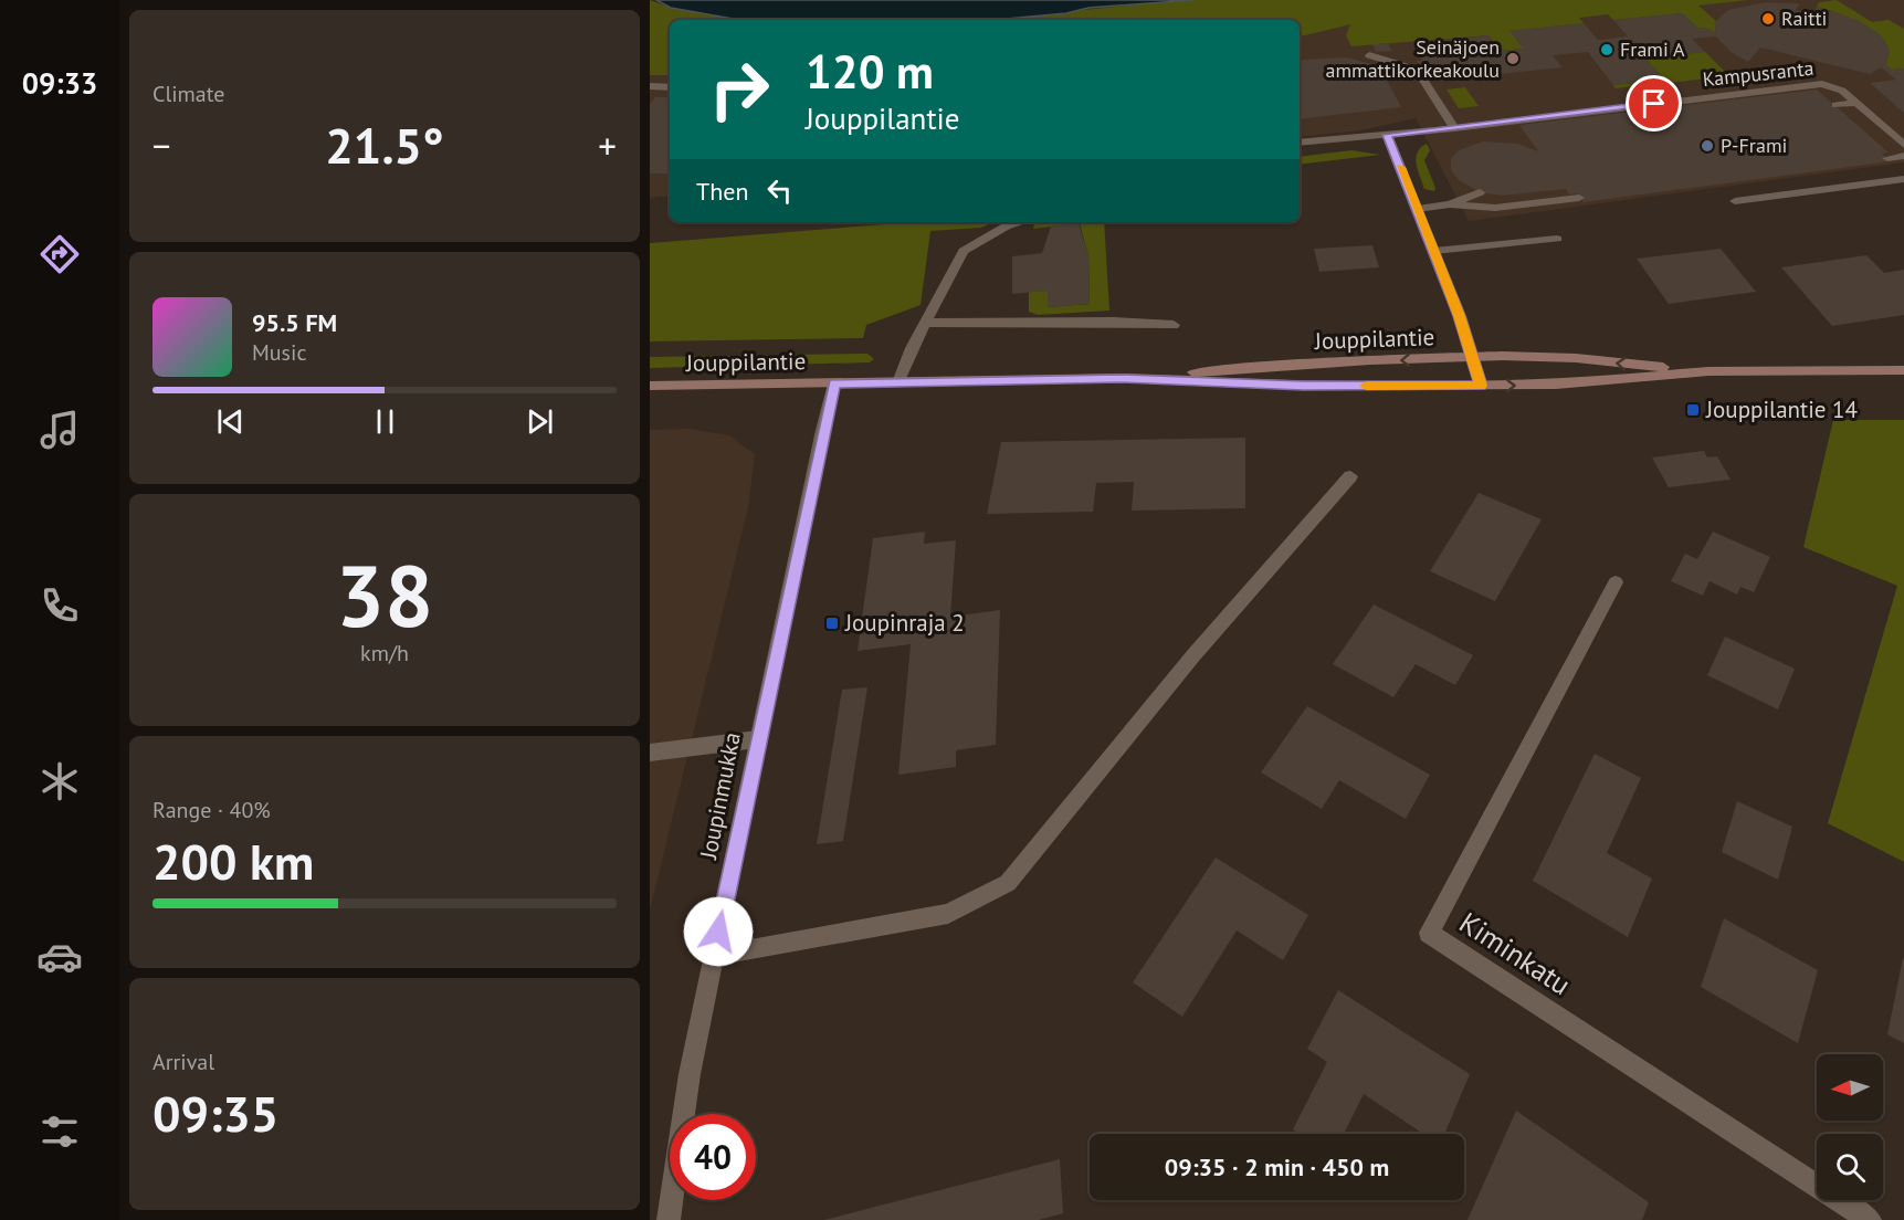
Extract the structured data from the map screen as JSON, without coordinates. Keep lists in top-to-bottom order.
{
  "streets": {
    "main road": ["Jouppilantie"],
    "street": ["Kampusranta", "Joupinmukka", "Kiminkatu"]
  },
  "crossings": [
    ["Jouppilantie", "Joupinmukka"]
  ],
  "places": {
    "other": [
      "Raitti",
      "Frami A",
      "Seinäjoen ammattikorkeakoulu",
      "P-Frami"
    ],
    "transit": ["Jouppilantie 14", "Joupinraja 2"]
  },
  "north": "left",
  "page": {
    "tabs": "09:33",
    "tile": [
      "Climate",
      ["38", "km/h"],
      ["Range · 40%", "200 km"],
      ["Arrival", "09:35"]
    ],
    "turn": ["120 m", "Jouppilantie"],
    "heat": ["−", "21.5°", "+"],
    "then": "Then",
    "song": ["95.5 FM", "Music"],
    "limit": "40",
    "trip": "09:35 · 2 min · 450 m"
  }
}
